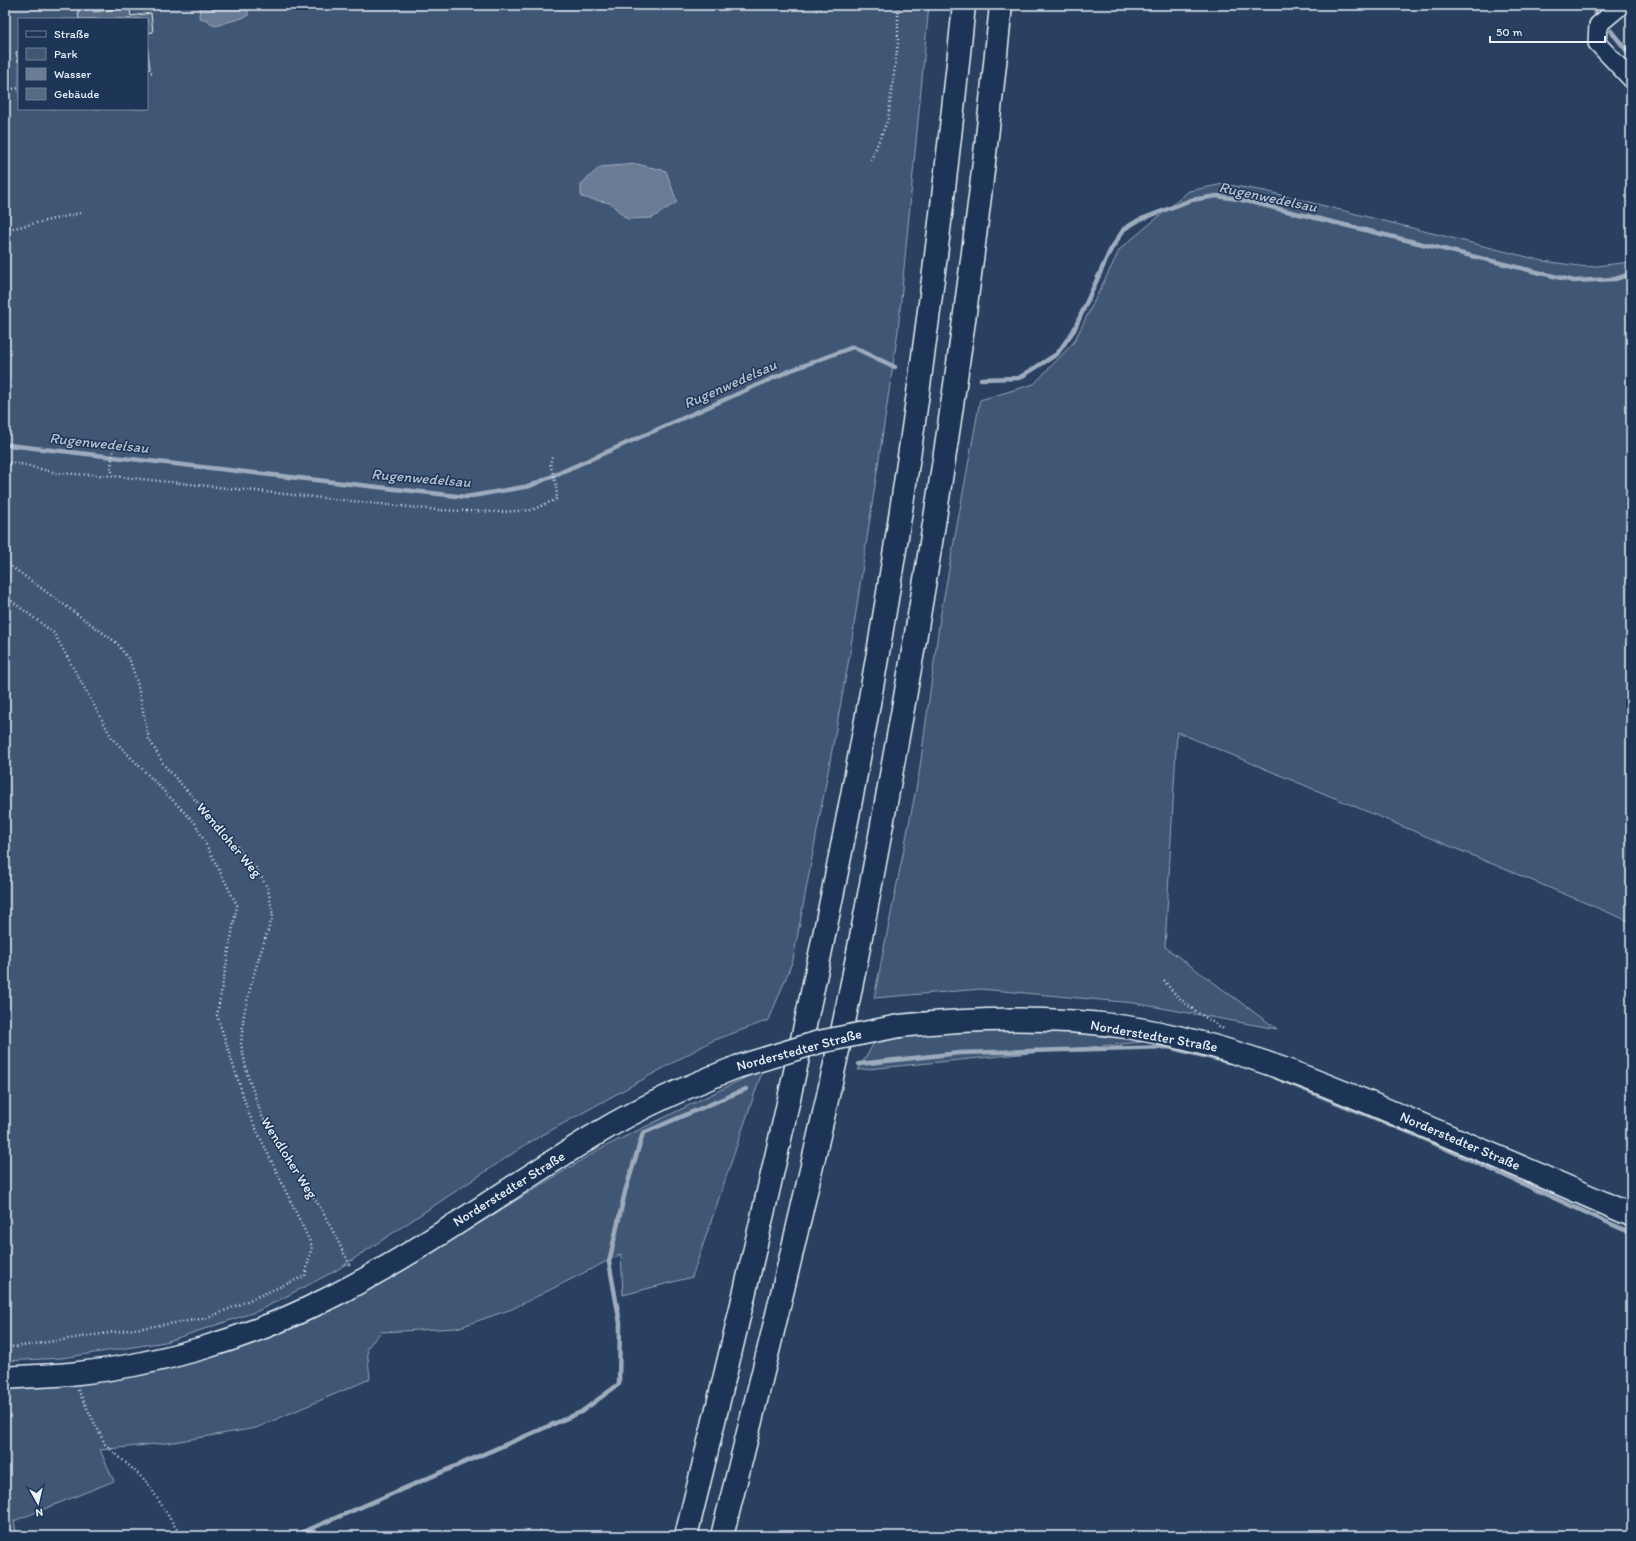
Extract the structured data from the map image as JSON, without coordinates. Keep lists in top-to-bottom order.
{
  "streets": {
    "main road": ["Norderstedter Straße"],
    "path": ["Wendloher Weg"]
  },
  "crossings": [
    ["Wendloher Weg", "Norderstedter Straße"]
  ],
  "water": ["Rugenwedelsau"],
  "legend": [
    "Straße",
    "Park",
    "Wasser",
    "Gebäude"
  ],
  "scale_bar": "50 m",
  "north": "bottom"
}
